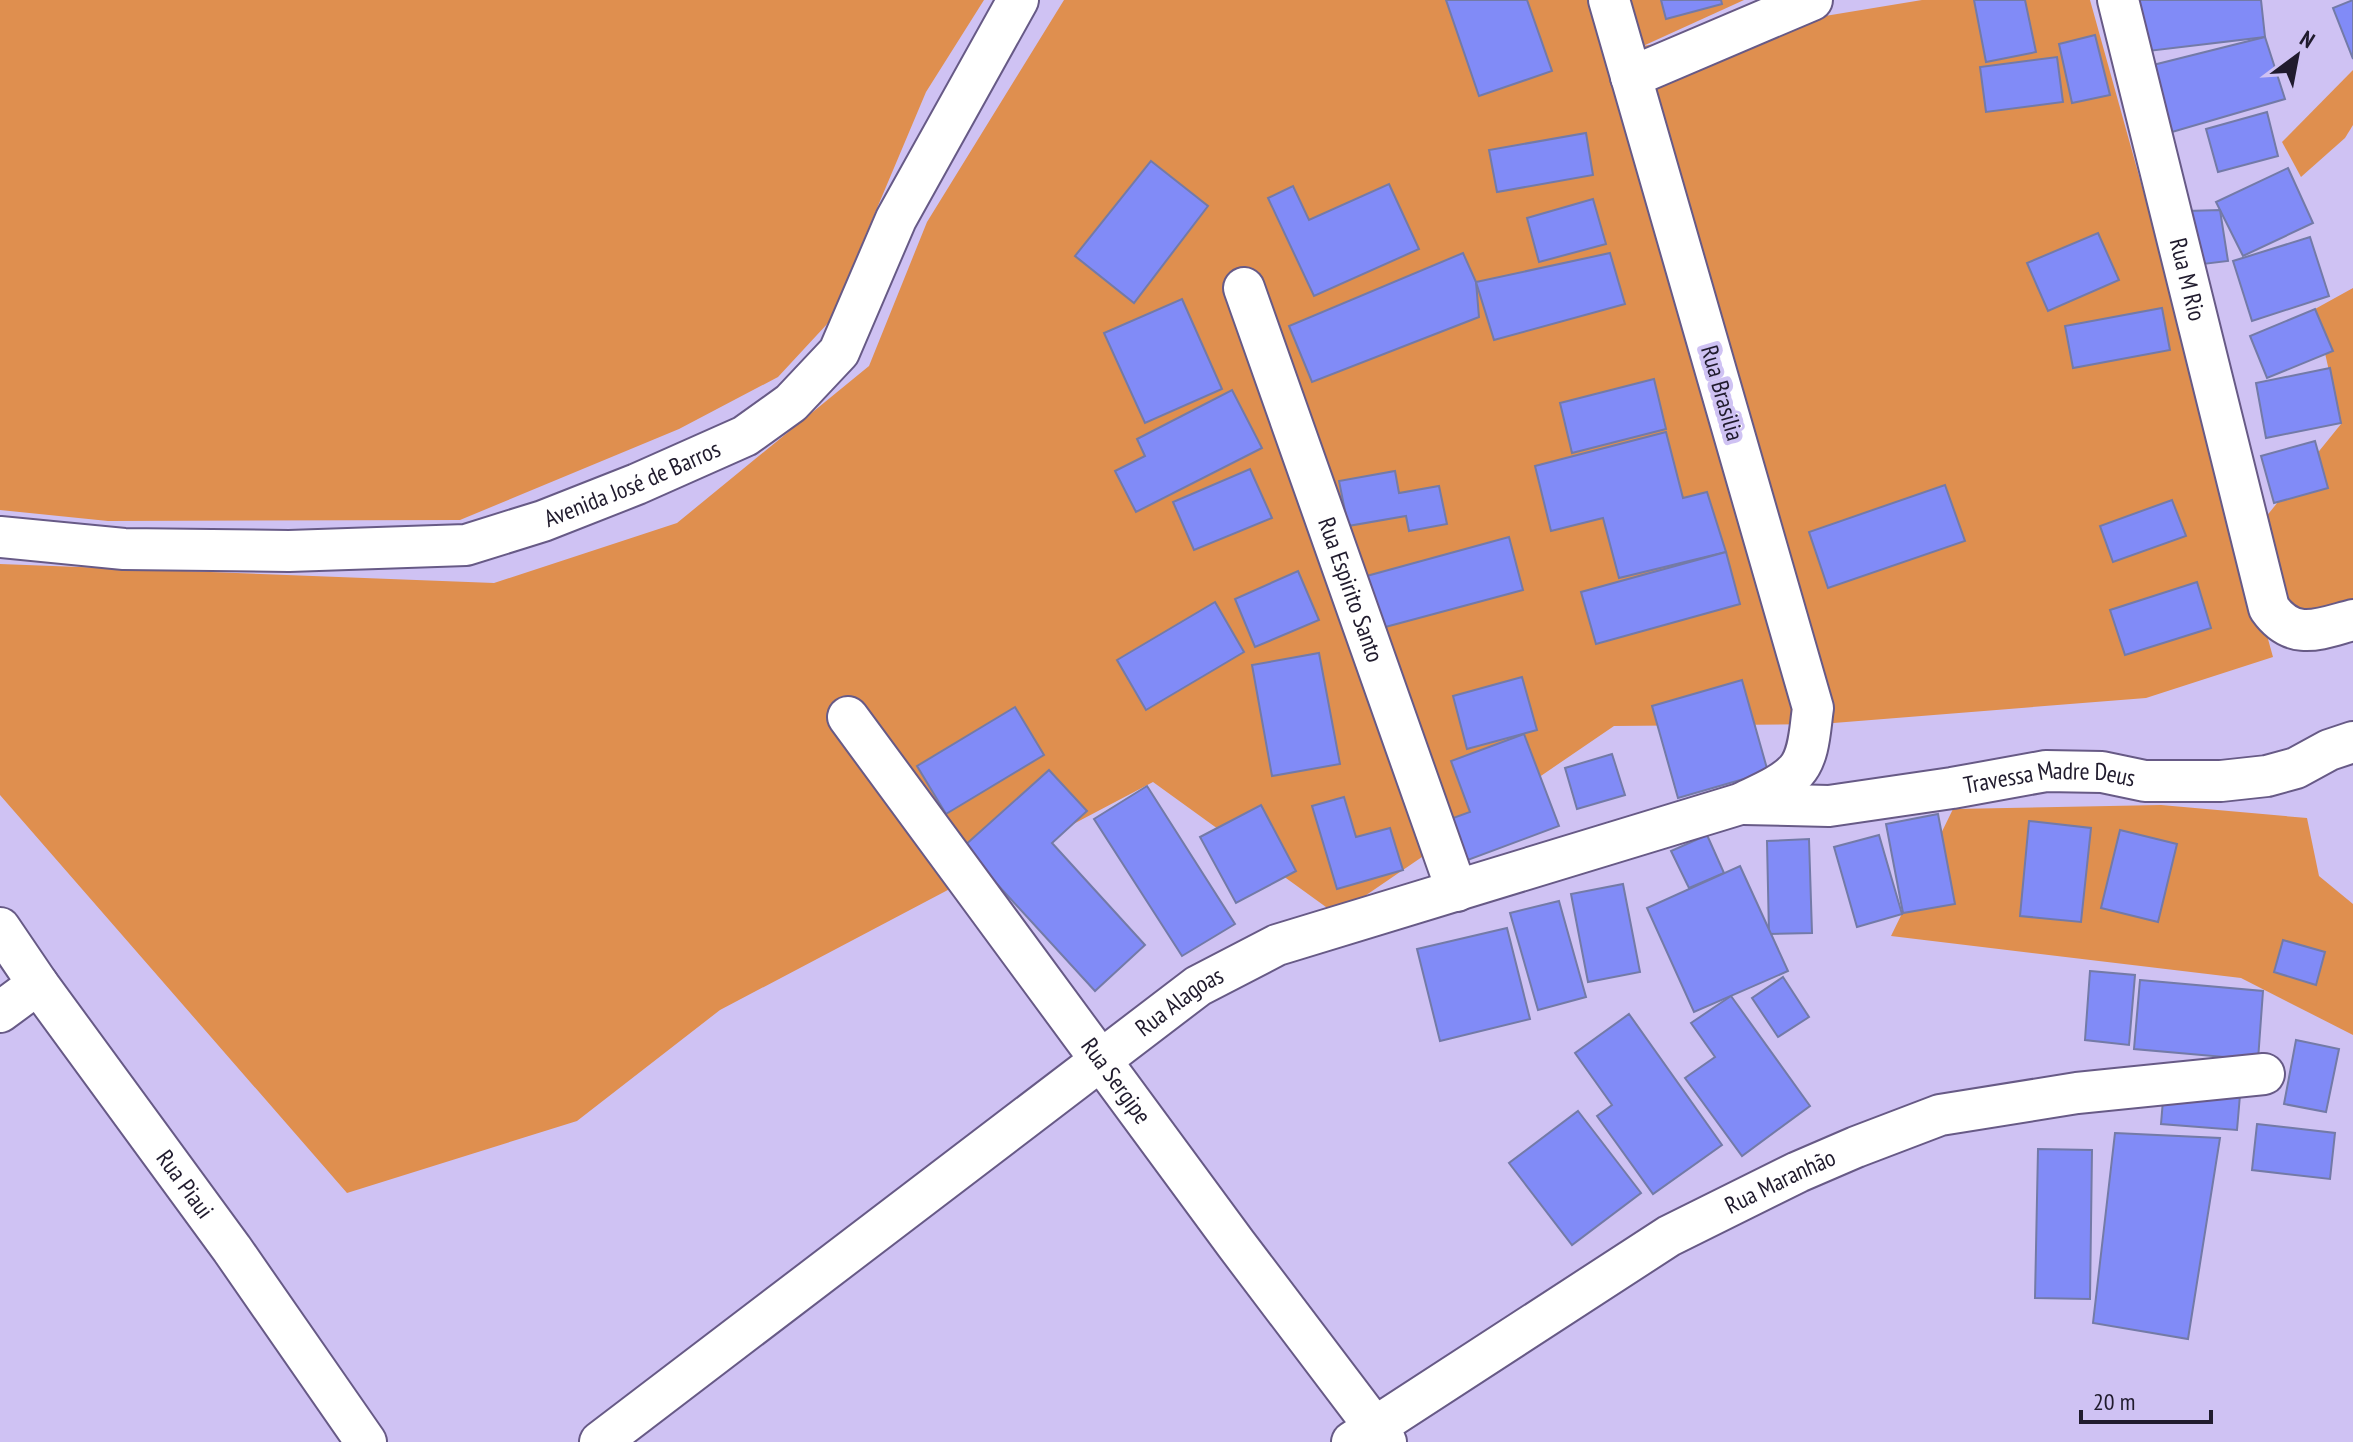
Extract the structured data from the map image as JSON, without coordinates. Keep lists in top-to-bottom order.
{
  "streets": {
    "street": [
      "Rua M Rio",
      "Rua Brasilia",
      "Avenida José de Barros",
      "Rua Espirito Santo",
      "Travessa Madre Deus",
      "Rua Alagoas",
      "Rua Sergipe",
      "Rua Maranhão",
      "Rua Piaui"
    ]
  },
  "crossings": [
    ["Rua Brasilia", "Rua Alagoas"],
    ["Rua Espirito Santo", "Rua Alagoas"],
    ["Travessa Madre Deus", "Rua Alagoas"],
    ["Rua Alagoas", "Rua Sergipe"],
    ["Rua Sergipe", "Rua Maranhão"]
  ],
  "scale_bar": "20 m",
  "north": "top right"
}
